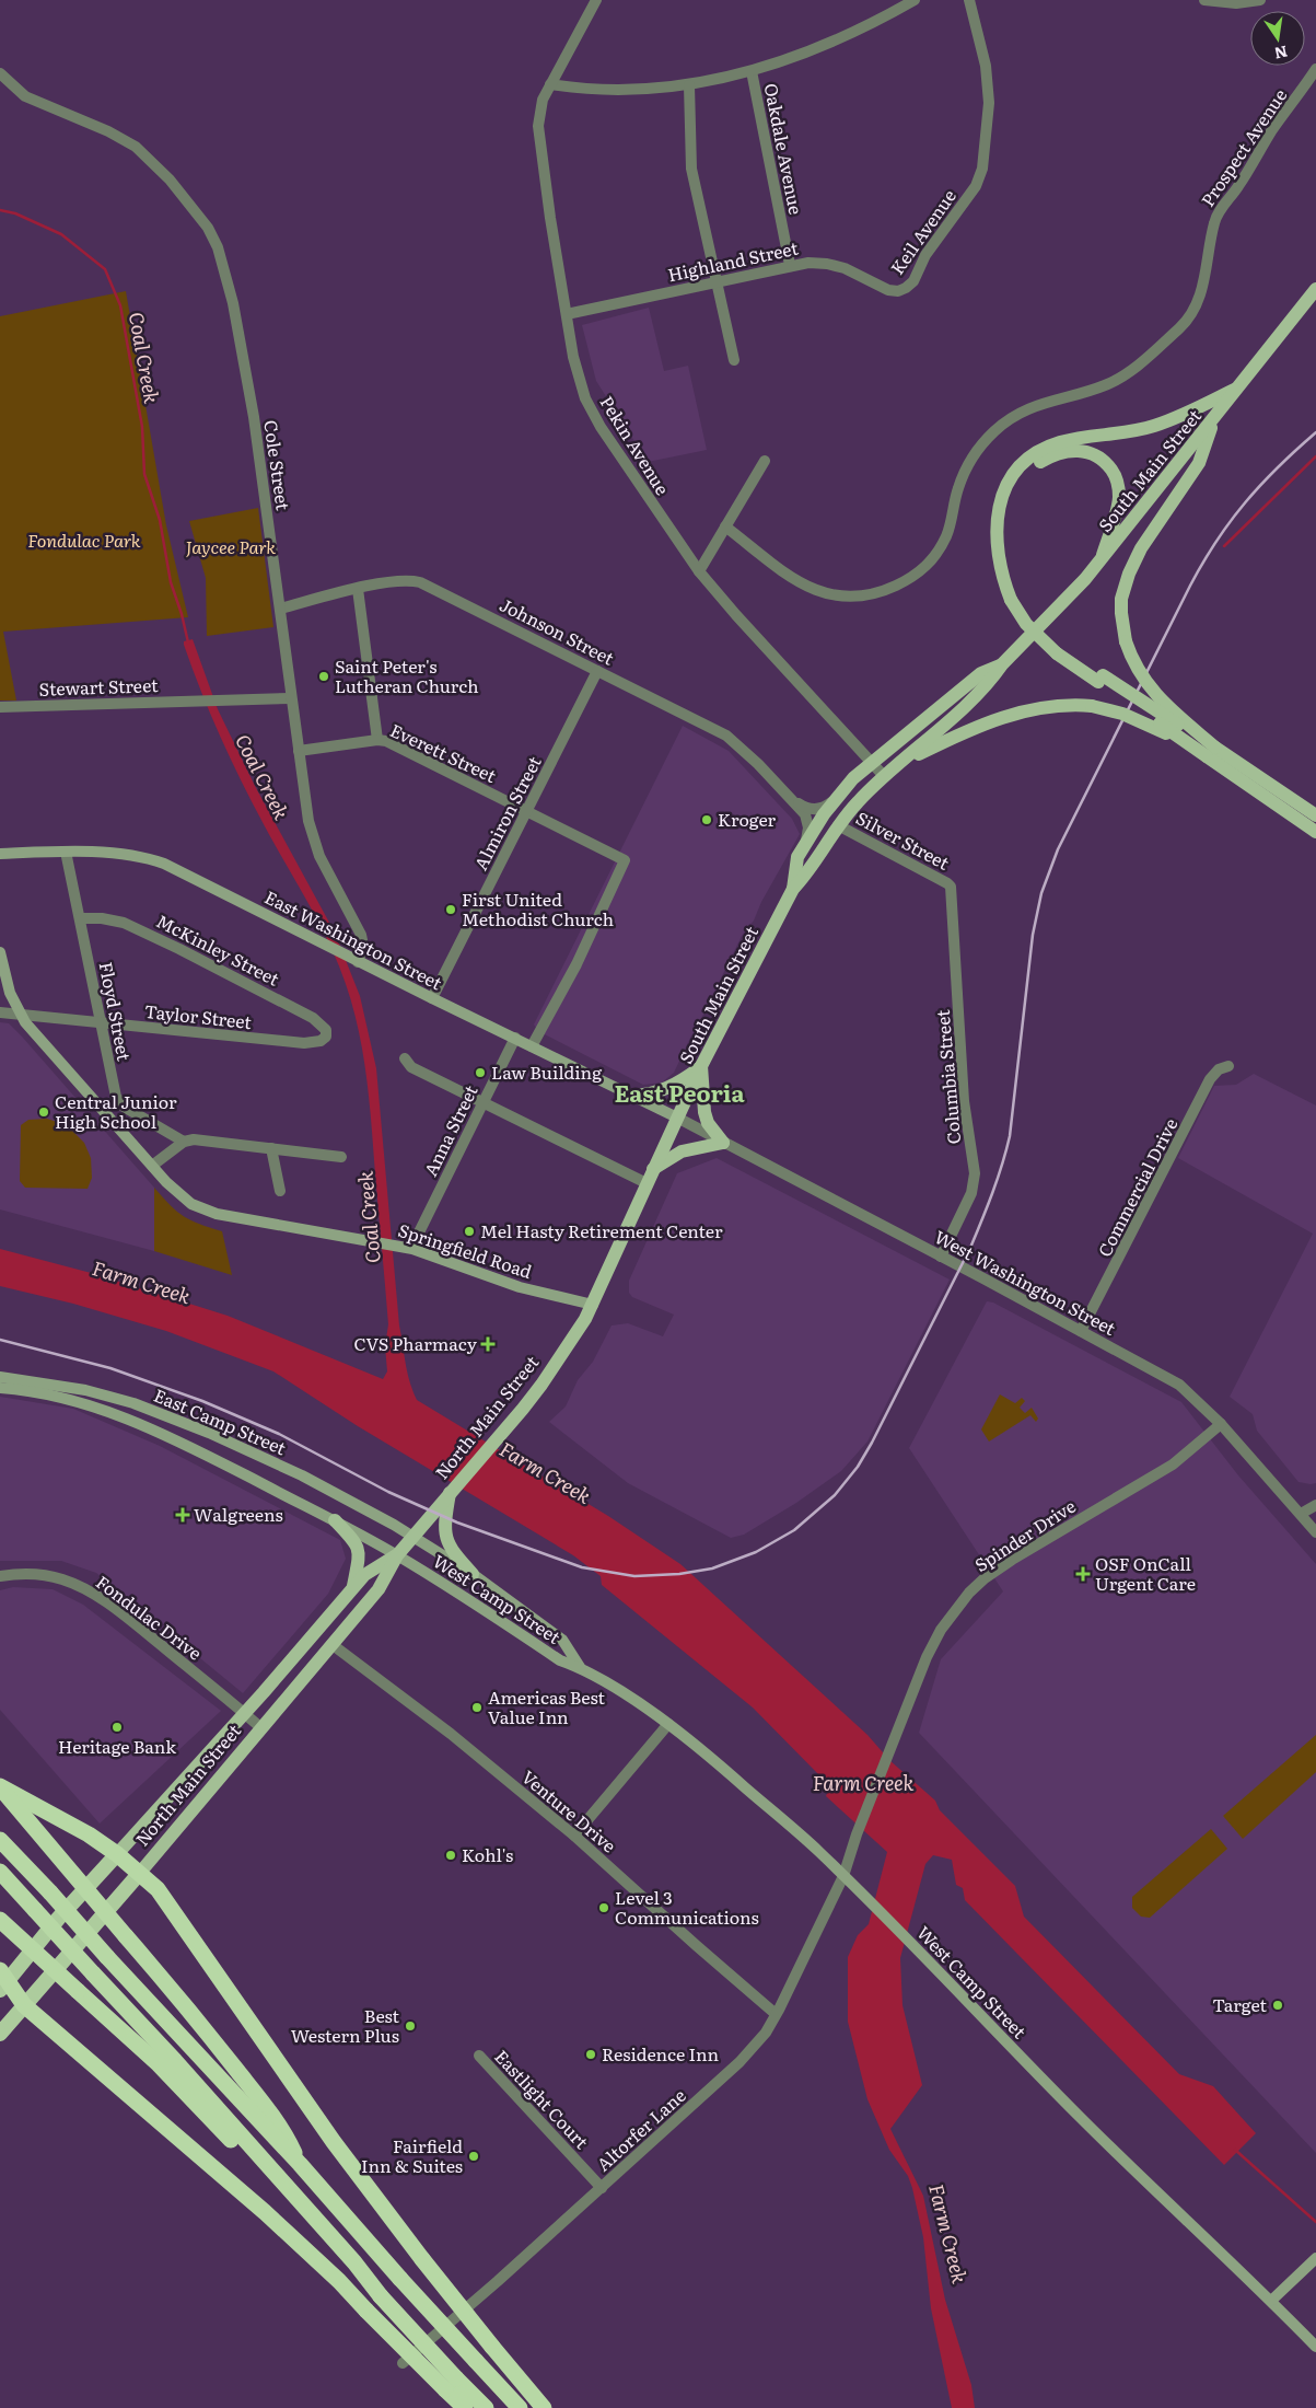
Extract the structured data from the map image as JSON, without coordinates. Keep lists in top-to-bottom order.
{
  "streets": {
    "highway": ["North Main Street"],
    "main road": [
      "South Main Street",
      "East Washington Street",
      "Springfield Road",
      "East Camp Street",
      "West Camp Street"
    ],
    "street": [
      "Prospect Avenue",
      "Oakdale Avenue",
      "Keil Avenue",
      "Highland Street",
      "Pekin Avenue",
      "Cole Street",
      "Johnson Street",
      "Stewart Street",
      "Everett Street",
      "Almiron Street",
      "Silver Street",
      "McKinley Street",
      "Floyd Street",
      "Taylor Street",
      "Columbia Street",
      "Anna Street",
      "Commercial Drive",
      "West Washington Street",
      "Spinder Drive",
      "Fondulac Drive",
      "Venture Drive",
      "Eastlight Court",
      "Altorfer Lane"
    ]
  },
  "crossings": [
    ["Oakdale Avenue", "Highland Street"],
    ["Keil Avenue", "Highland Street"],
    ["Highland Street", "Pekin Avenue"],
    ["Pekin Avenue", "South Main Street"],
    ["Cole Street", "Johnson Street"],
    ["Cole Street", "Stewart Street"],
    ["Cole Street", "Everett Street"],
    ["Cole Street", "East Washington Street"],
    ["South Main Street", "Johnson Street"],
    ["South Main Street", "Silver Street"],
    ["South Main Street", "East Washington Street"],
    ["South Main Street", "West Washington Street"],
    ["South Main Street", "North Main Street"],
    ["Johnson Street", "Almiron Street"],
    ["Everett Street", "Almiron Street"],
    ["Everett Street", "East Washington Street"],
    ["Almiron Street", "East Washington Street"],
    ["Silver Street", "Columbia Street"],
    ["East Washington Street", "Floyd Street"],
    ["East Washington Street", "Anna Street"],
    ["East Washington Street", "West Washington Street"],
    ["East Washington Street", "North Main Street"],
    ["McKinley Street", "Floyd Street"],
    ["McKinley Street", "Taylor Street"],
    ["Floyd Street", "Taylor Street"],
    ["Taylor Street", "Springfield Road"],
    ["Columbia Street", "West Washington Street"],
    ["Commercial Drive", "West Washington Street"],
    ["Springfield Road", "North Main Street"],
    ["West Washington Street", "North Main Street"],
    ["West Washington Street", "Spinder Drive"],
    ["North Main Street", "East Camp Street"],
    ["North Main Street", "West Camp Street"],
    ["North Main Street", "Fondulac Drive"],
    ["North Main Street", "Venture Drive"],
    ["East Camp Street", "West Camp Street"],
    ["Spinder Drive", "West Camp Street"],
    ["Spinder Drive", "Altorfer Lane"],
    ["West Camp Street", "Altorfer Lane"],
    ["Venture Drive", "Altorfer Lane"],
    ["Eastlight Court", "Altorfer Lane"]
  ],
  "districts": ["East Peoria"],
  "water": ["Coal Creek", "Farm Creek"],
  "parks": ["Fondulac Park", "Jaycee Park"],
  "places": {
    "other": [
      "Saint Peter's Lutheran Church",
      "Kroger",
      "First United Methodist Church",
      "Law Building",
      "Central Junior High School",
      "Mel Hasty Retirement Center",
      "Americas Best Value Inn",
      "Heritage Bank",
      "Kohl's",
      "Level 3 Communications",
      "Target",
      "Best Western Plus",
      "Residence Inn",
      "Fairfield Inn & Suites"
    ],
    "health": ["CVS Pharmacy", "Walgreens", "OSF OnCall Urgent Care"]
  },
  "north": "bottom"
}
